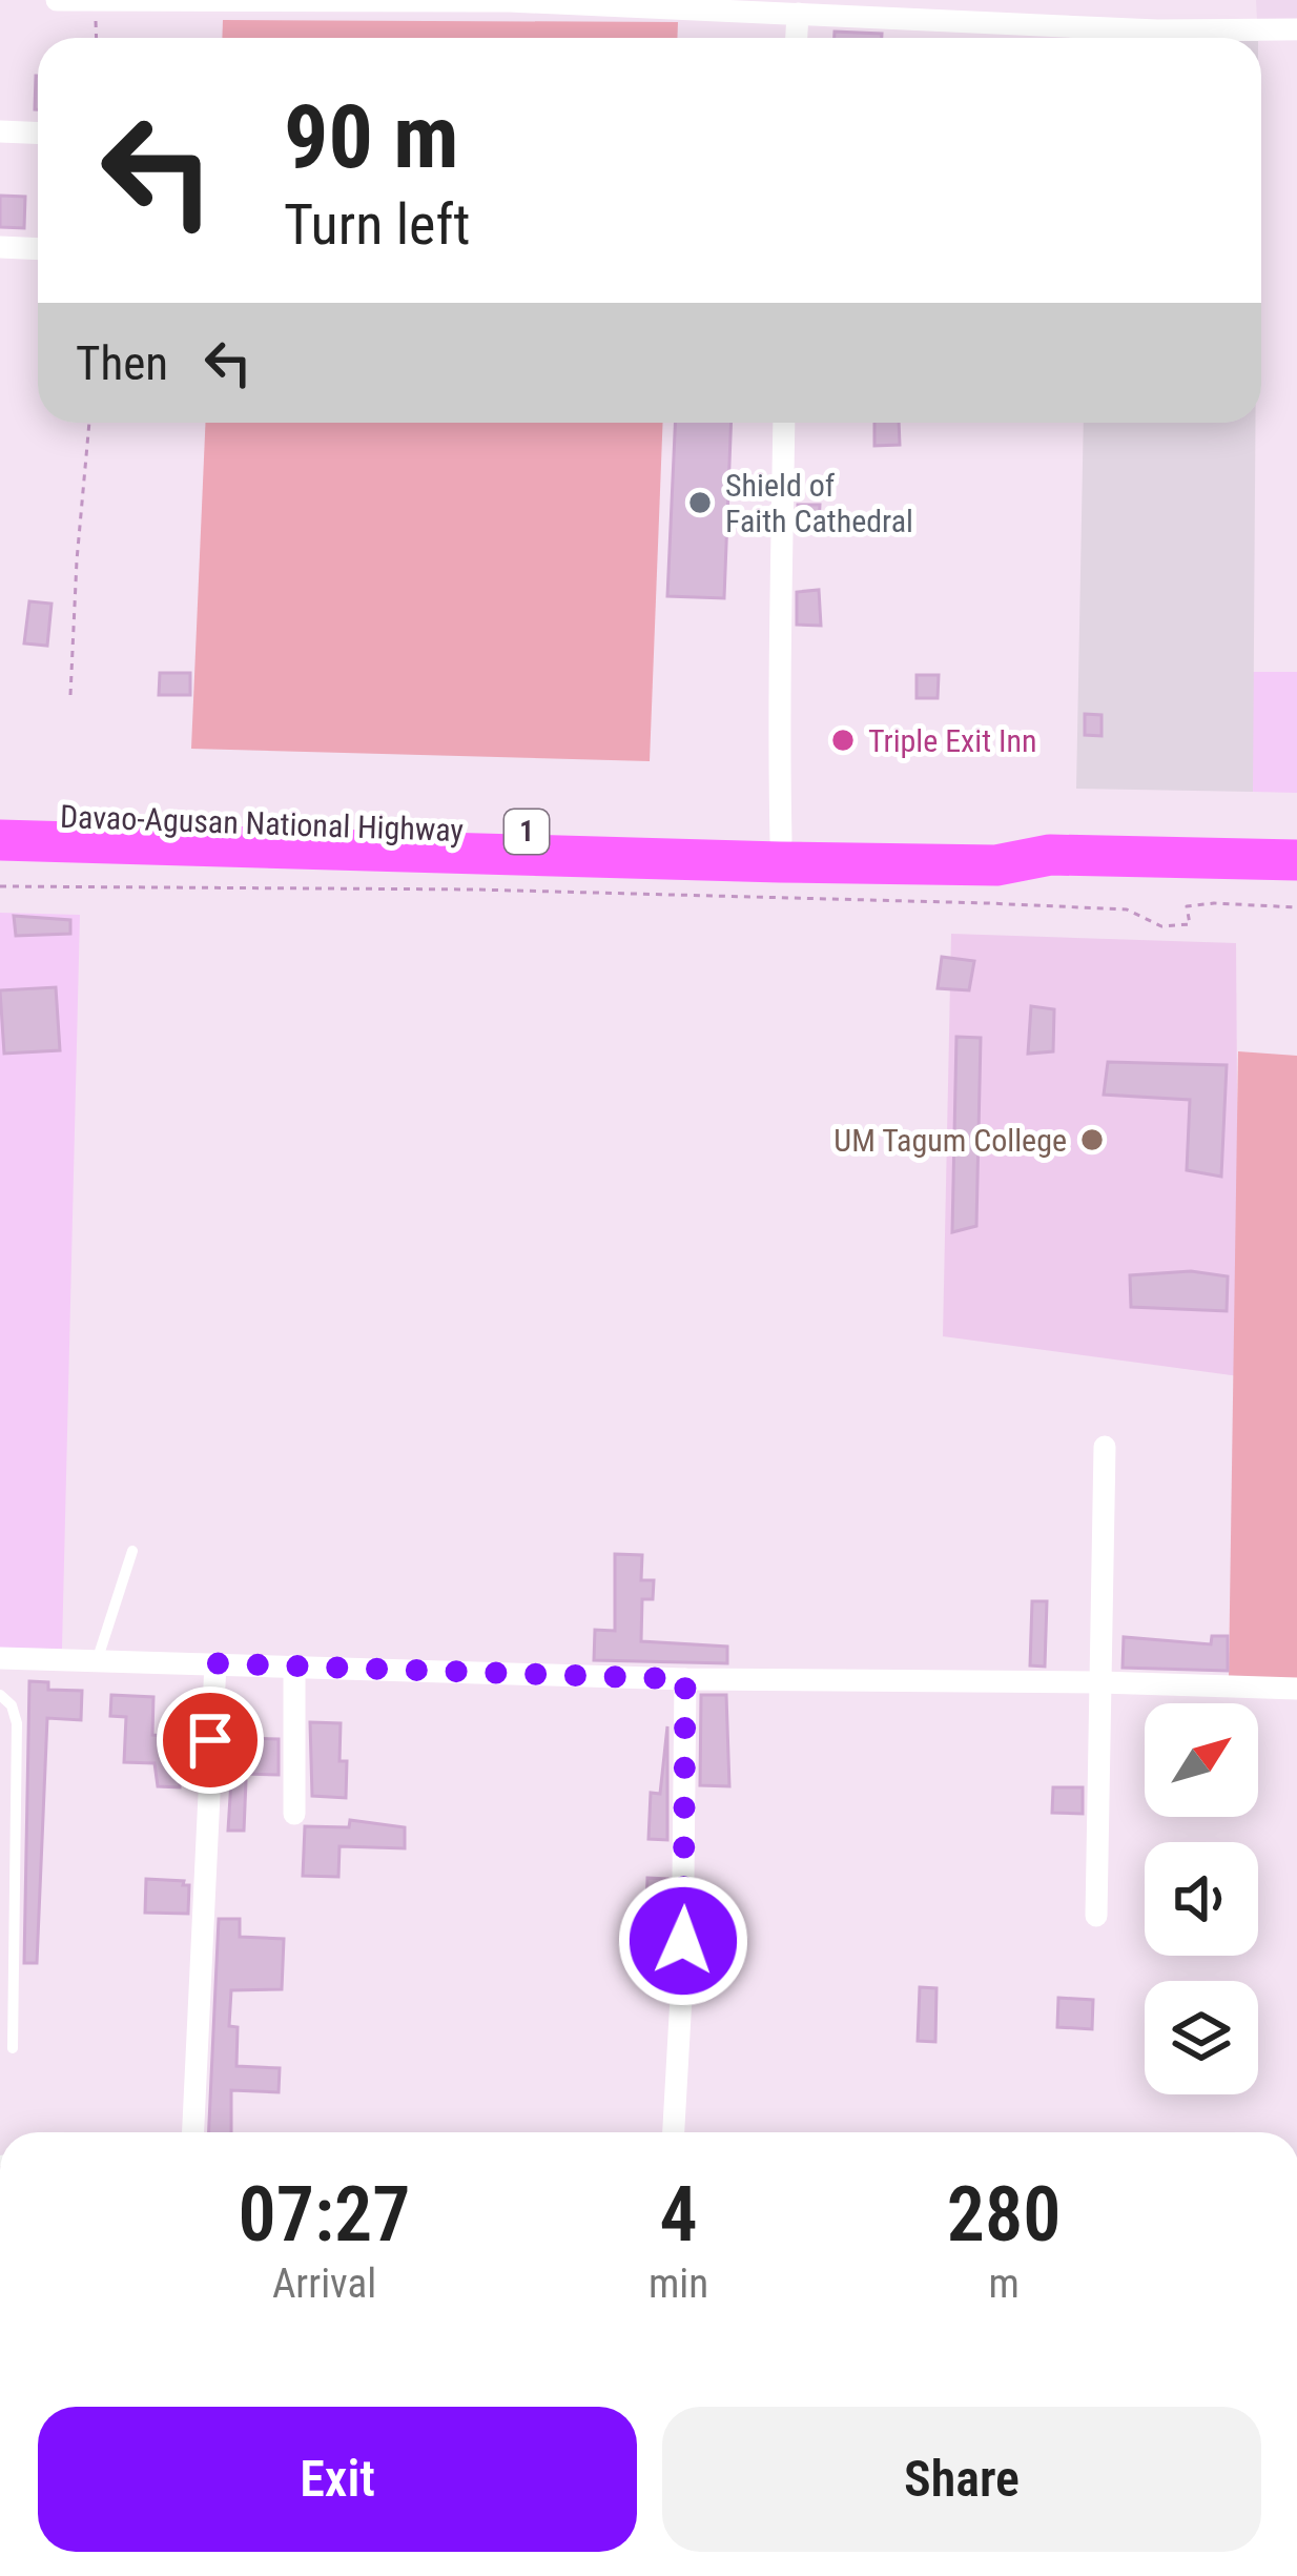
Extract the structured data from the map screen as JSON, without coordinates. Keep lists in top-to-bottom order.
{
  "streets": {
    "highway": ["Davao-Agusan National Highway", "1"]
  },
  "places": ["Shield of Faith Cathedral", "Triple Exit Inn", "UM Tagum College"],
  "north": "top right",
  "page": {
    "turn": ["90 m", "Turn left"],
    "then": "Then",
    "eta": [
      "07:27",
      "Arrival",
      "4",
      "min",
      "280",
      "m"
    ],
    "buttons": ["Exit", "Share"]
  }
}
